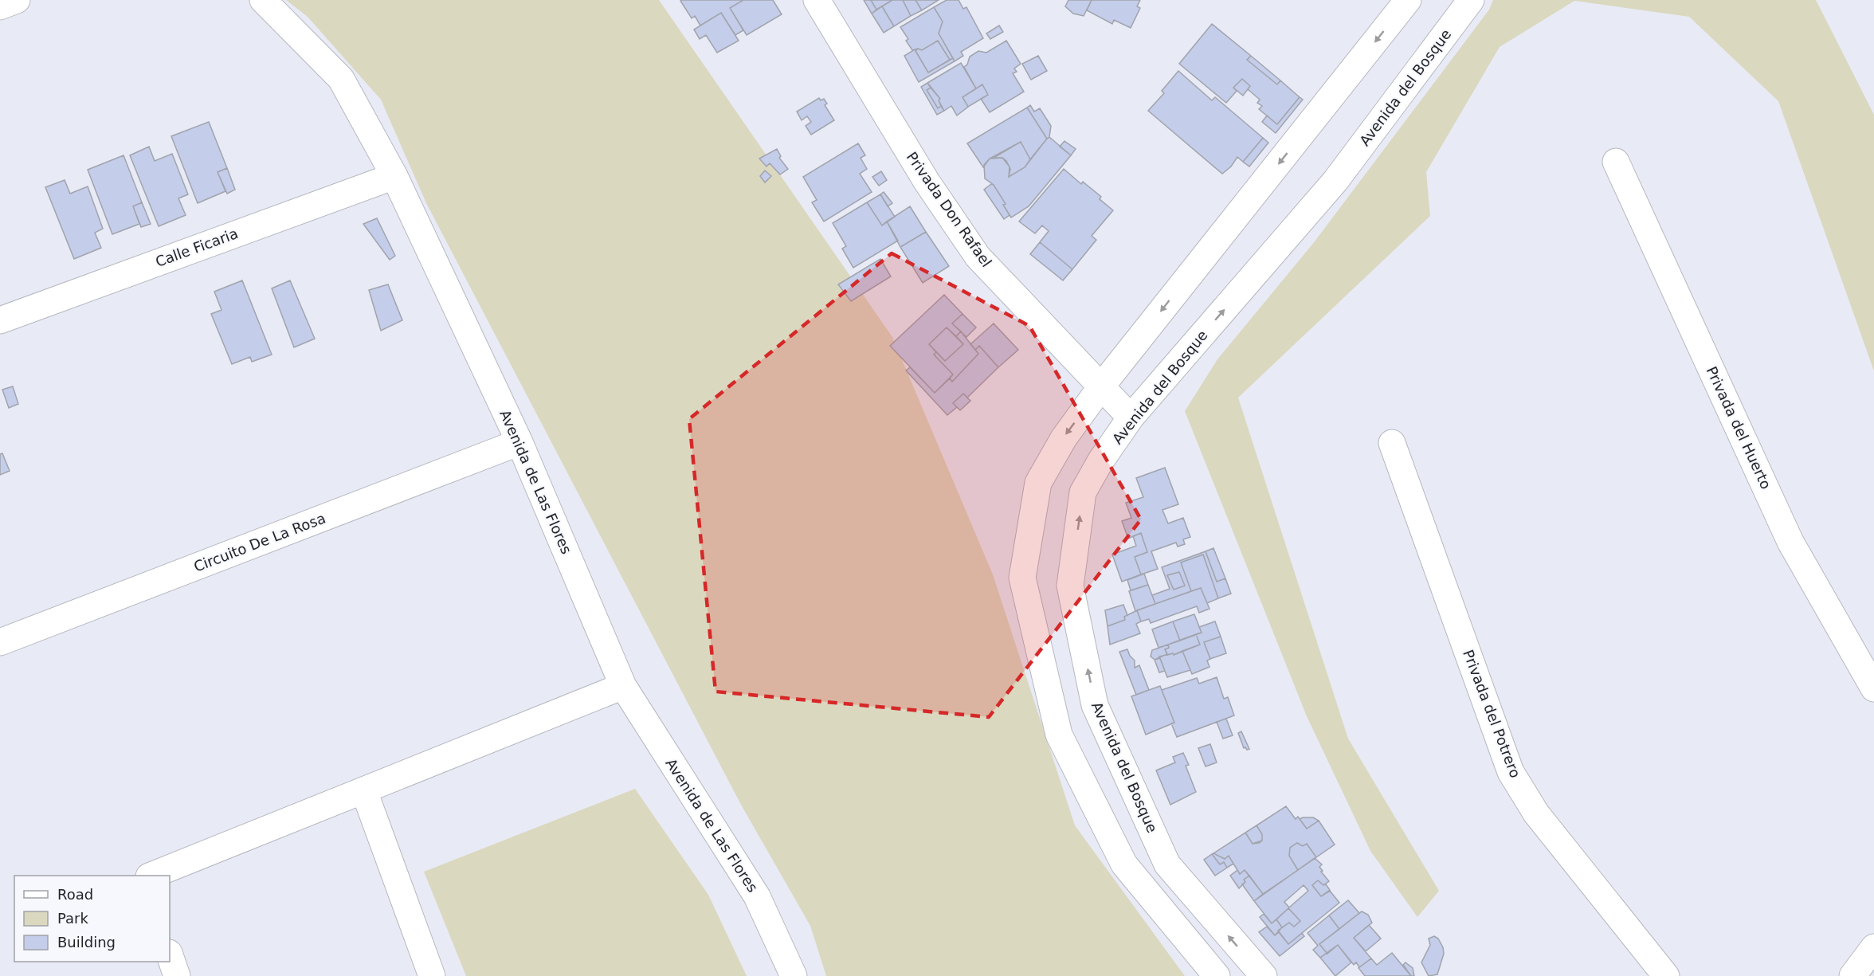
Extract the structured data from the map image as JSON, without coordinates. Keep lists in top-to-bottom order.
{
  "streets": {
    "street": [
      "Avenida del Bosque",
      "Privada Don Rafael",
      "Calle Ficaria",
      "Privada del Huerto",
      "Avenida de Las Flores",
      "Circuito De La Rosa",
      "Privada del Potrero"
    ]
  },
  "crossings": [
    ["Avenida del Bosque", "Privada Don Rafael"],
    ["Calle Ficaria", "Avenida de Las Flores"],
    ["Avenida de Las Flores", "Circuito De La Rosa"]
  ],
  "one_way": ["Avenida del Bosque"],
  "legend": ["Road", "Park", "Building"]
}
